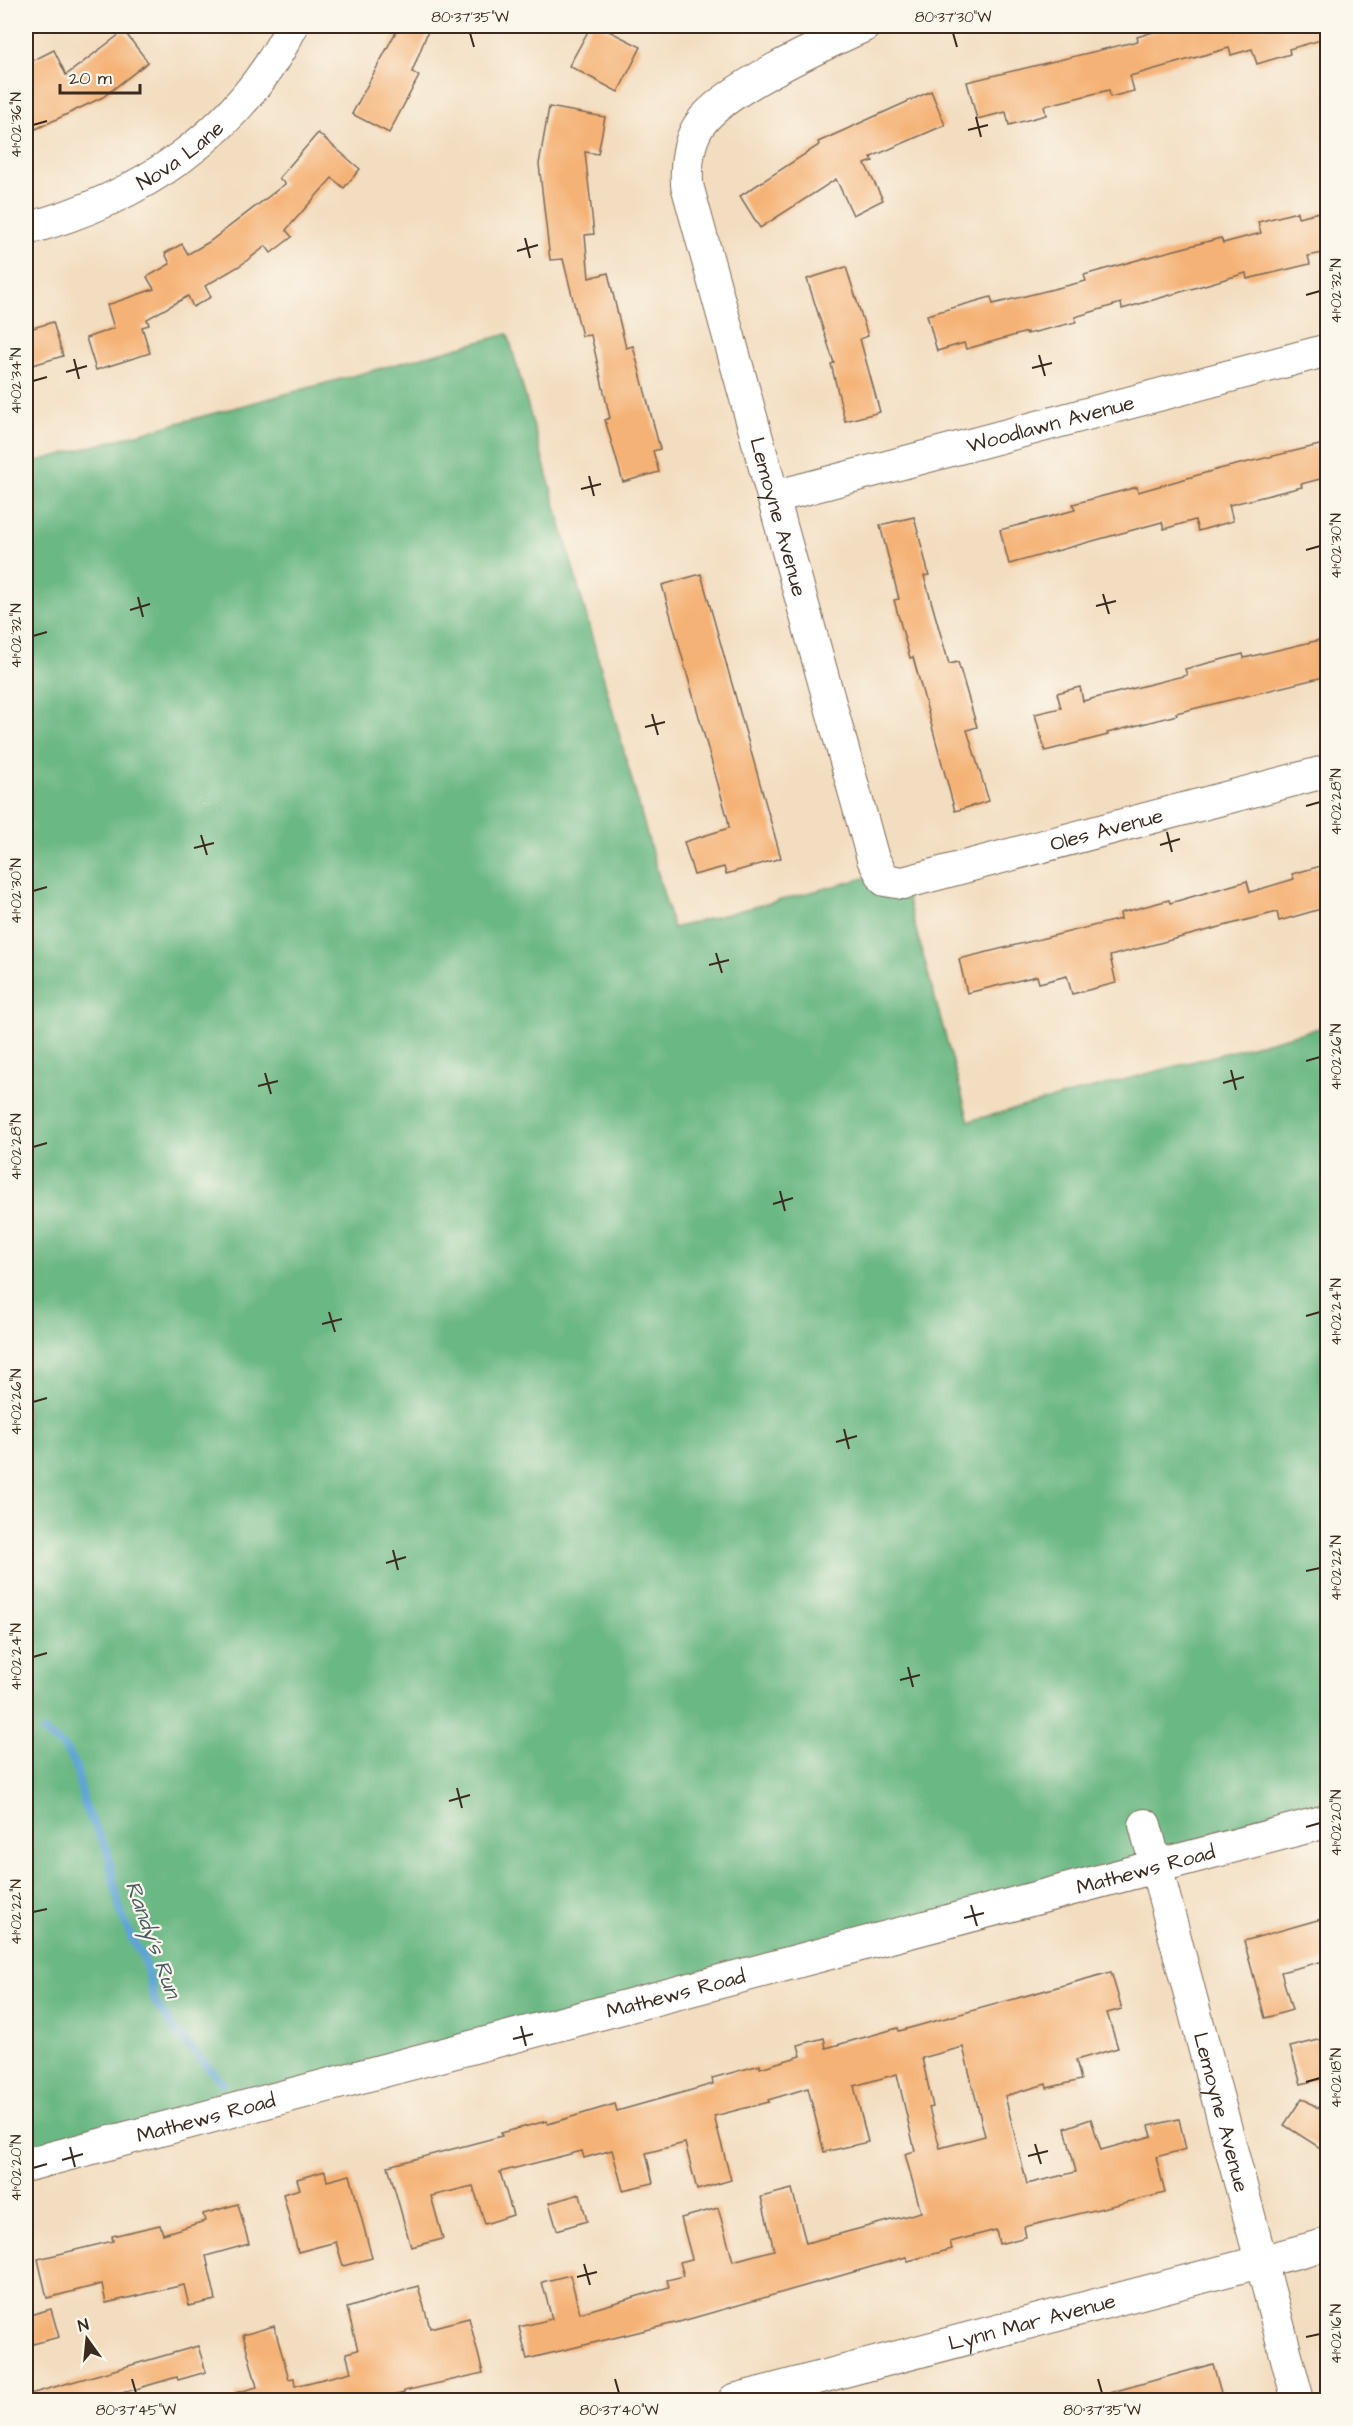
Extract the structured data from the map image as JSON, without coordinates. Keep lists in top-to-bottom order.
{
  "streets": {
    "street": [
      "Nova Lane",
      "Woodlawn Avenue",
      "Lemoyne Avenue",
      "Oles Avenue",
      "Mathews Road",
      "Lynn Mar Avenue"
    ]
  },
  "crossings": [
    ["Woodlawn Avenue", "Lemoyne Avenue"],
    ["Lemoyne Avenue", "Oles Avenue"],
    ["Lemoyne Avenue", "Mathews Road"],
    ["Lemoyne Avenue", "Lynn Mar Avenue"]
  ],
  "water": ["Randy's Run"],
  "scale_bar": "20 m",
  "north": "top",
  "coordinates": [
    "80°37'35\"W",
    "80°37'30\"W",
    "41°02'36\"N",
    "41°02'32\"N",
    "41°02'34\"N",
    "41°02'30\"N",
    "41°02'28\"N",
    "41°02'26\"N",
    "41°02'24\"N",
    "41°02'22\"N",
    "41°02'20\"N",
    "41°02'18\"N",
    "41°02'16\"N",
    "80°37'45\"W",
    "80°37'40\"W"
  ]
}
